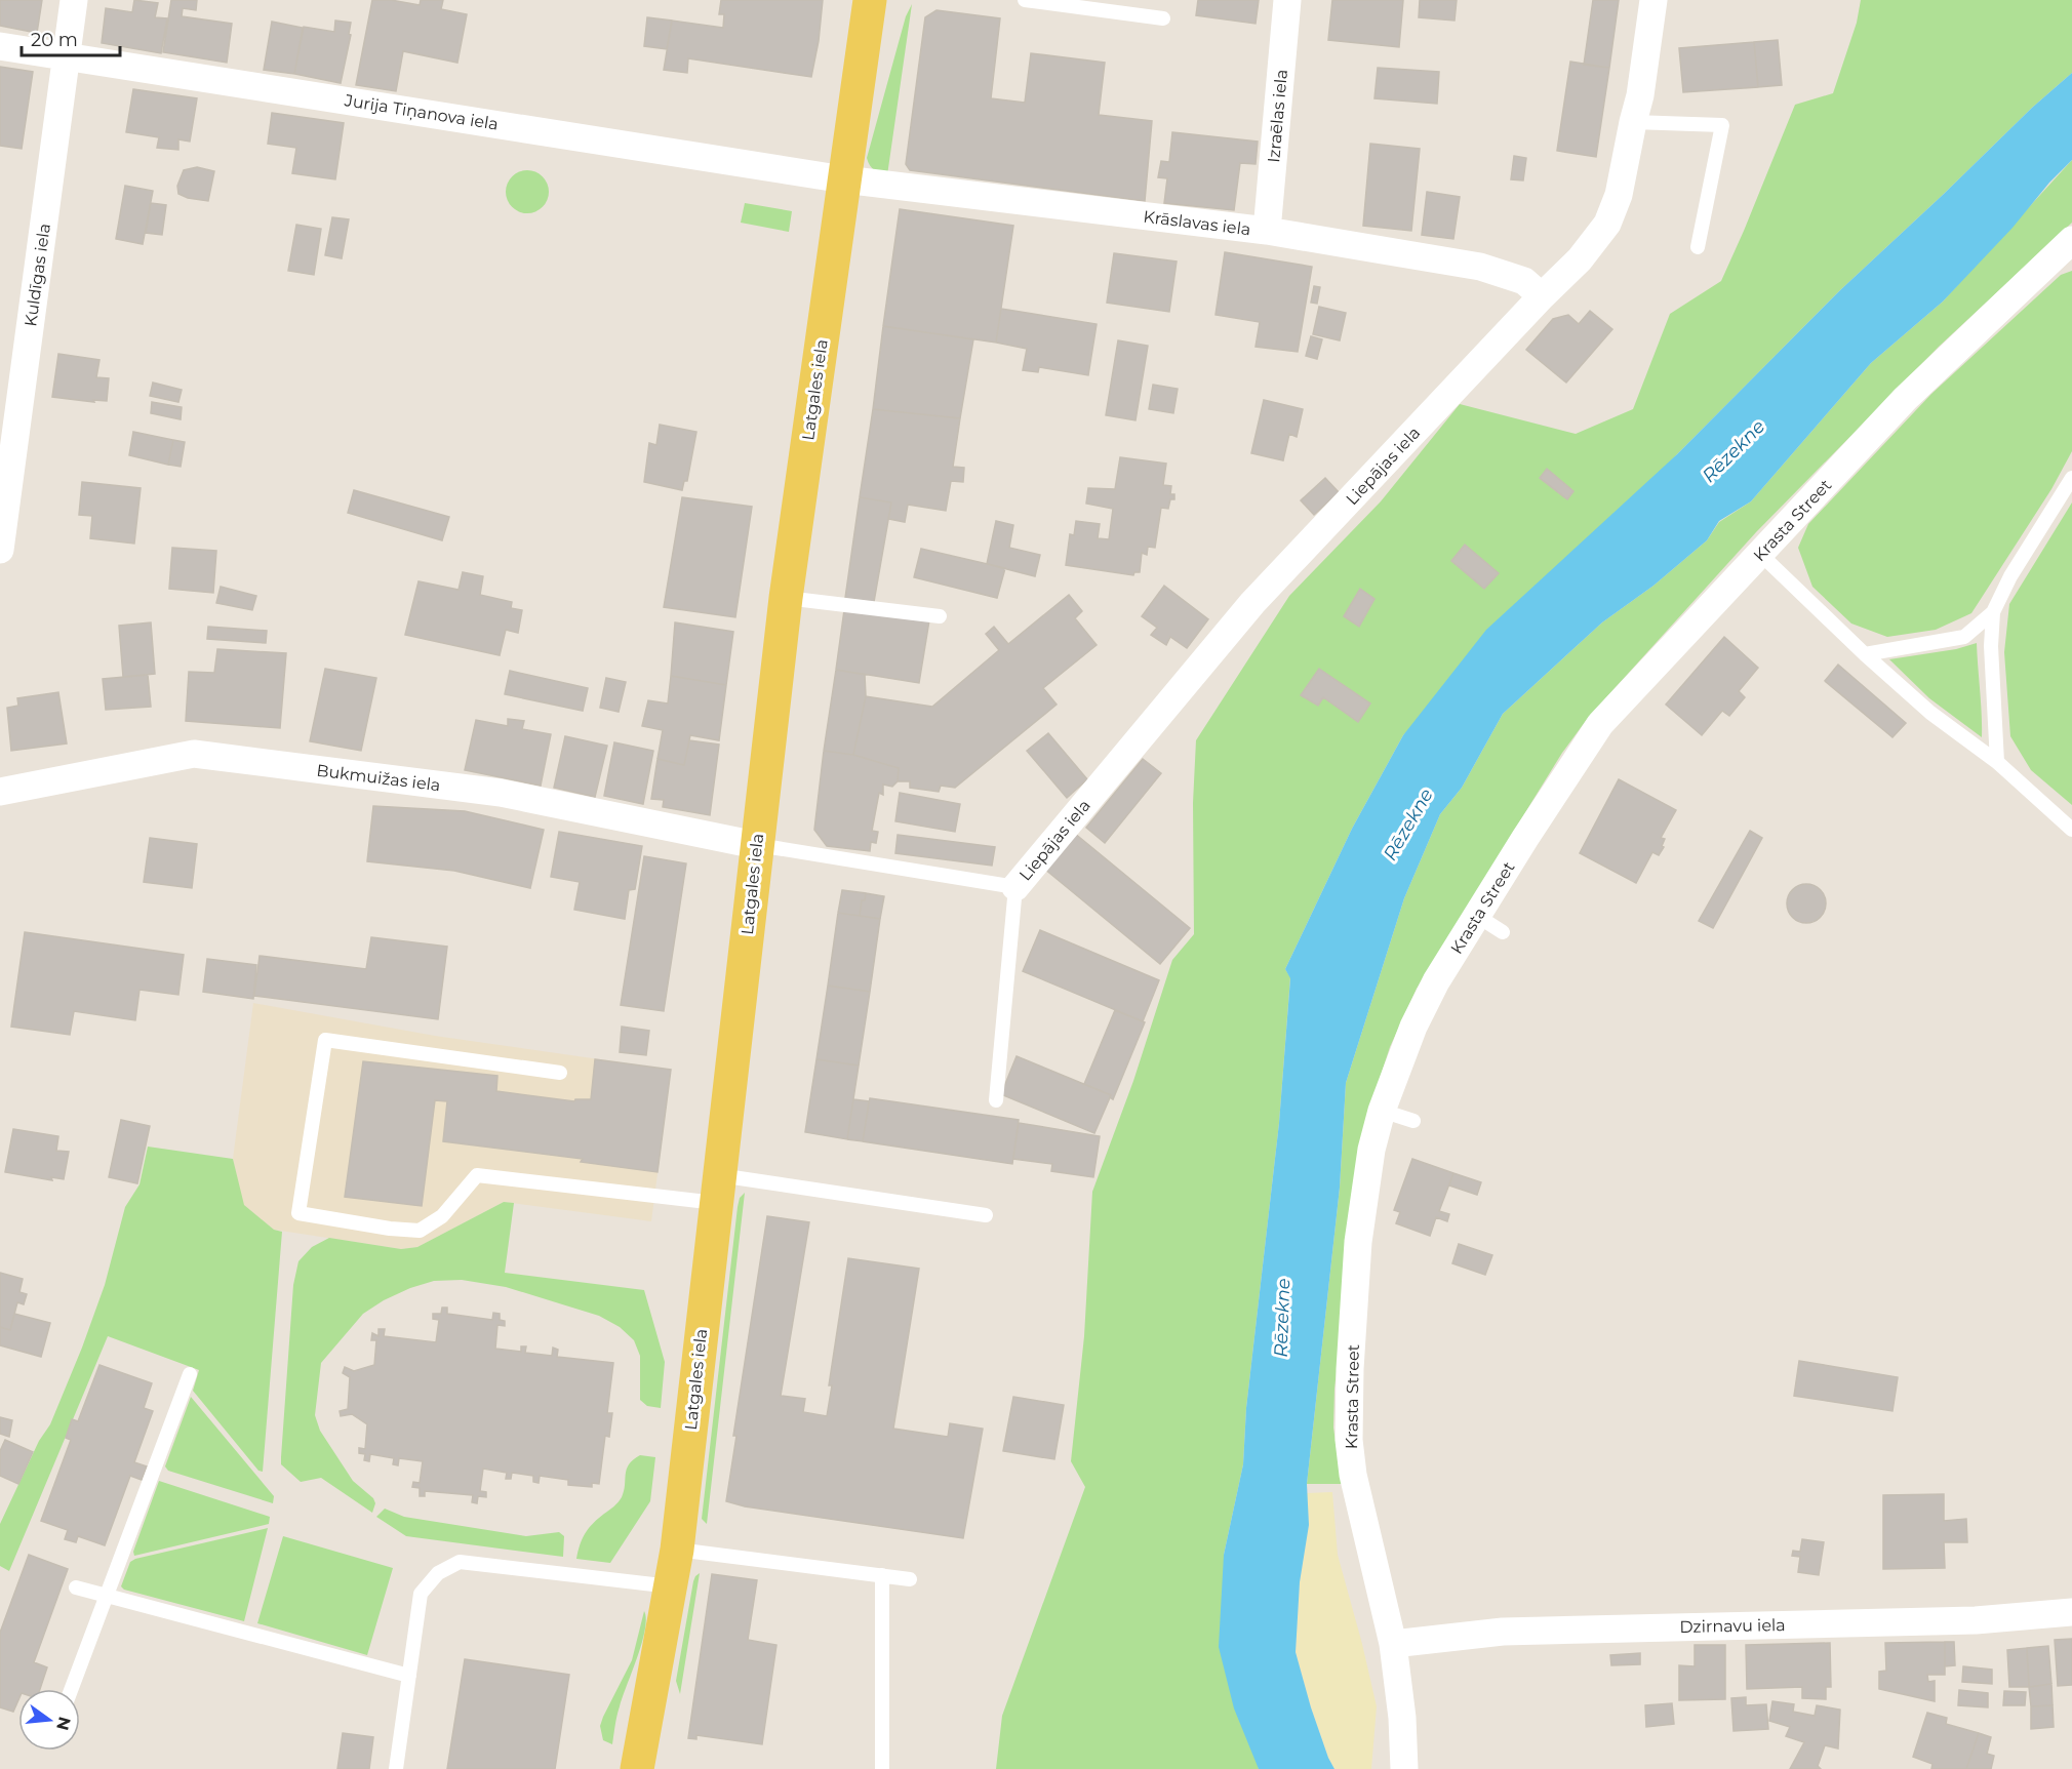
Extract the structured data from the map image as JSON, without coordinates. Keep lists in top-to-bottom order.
{
  "streets": {
    "main road": ["Latgales iela"],
    "street": [
      "Jurija Tiņanova iela",
      "Izraēlas iela",
      "Krāslavas iela",
      "Kuldīgas iela",
      "Liepājas iela",
      "Krasta Street",
      "Bukmuižas iela",
      "Dzirnavu iela"
    ]
  },
  "crossings": [
    ["Jurija Tiņanova iela", "Krāslavas iela"],
    ["Jurija Tiņanova iela", "Kuldīgas iela"],
    ["Jurija Tiņanova iela", "Latgales iela"],
    ["Izraēlas iela", "Krāslavas iela"],
    ["Krāslavas iela", "Latgales iela"],
    ["Krāslavas iela", "Liepājas iela"],
    ["Latgales iela", "Bukmuižas iela"],
    ["Krasta Street", "Dzirnavu iela"]
  ],
  "water": ["Rēzekne"],
  "scale_bar": "20 m",
  "north": "right"
}
